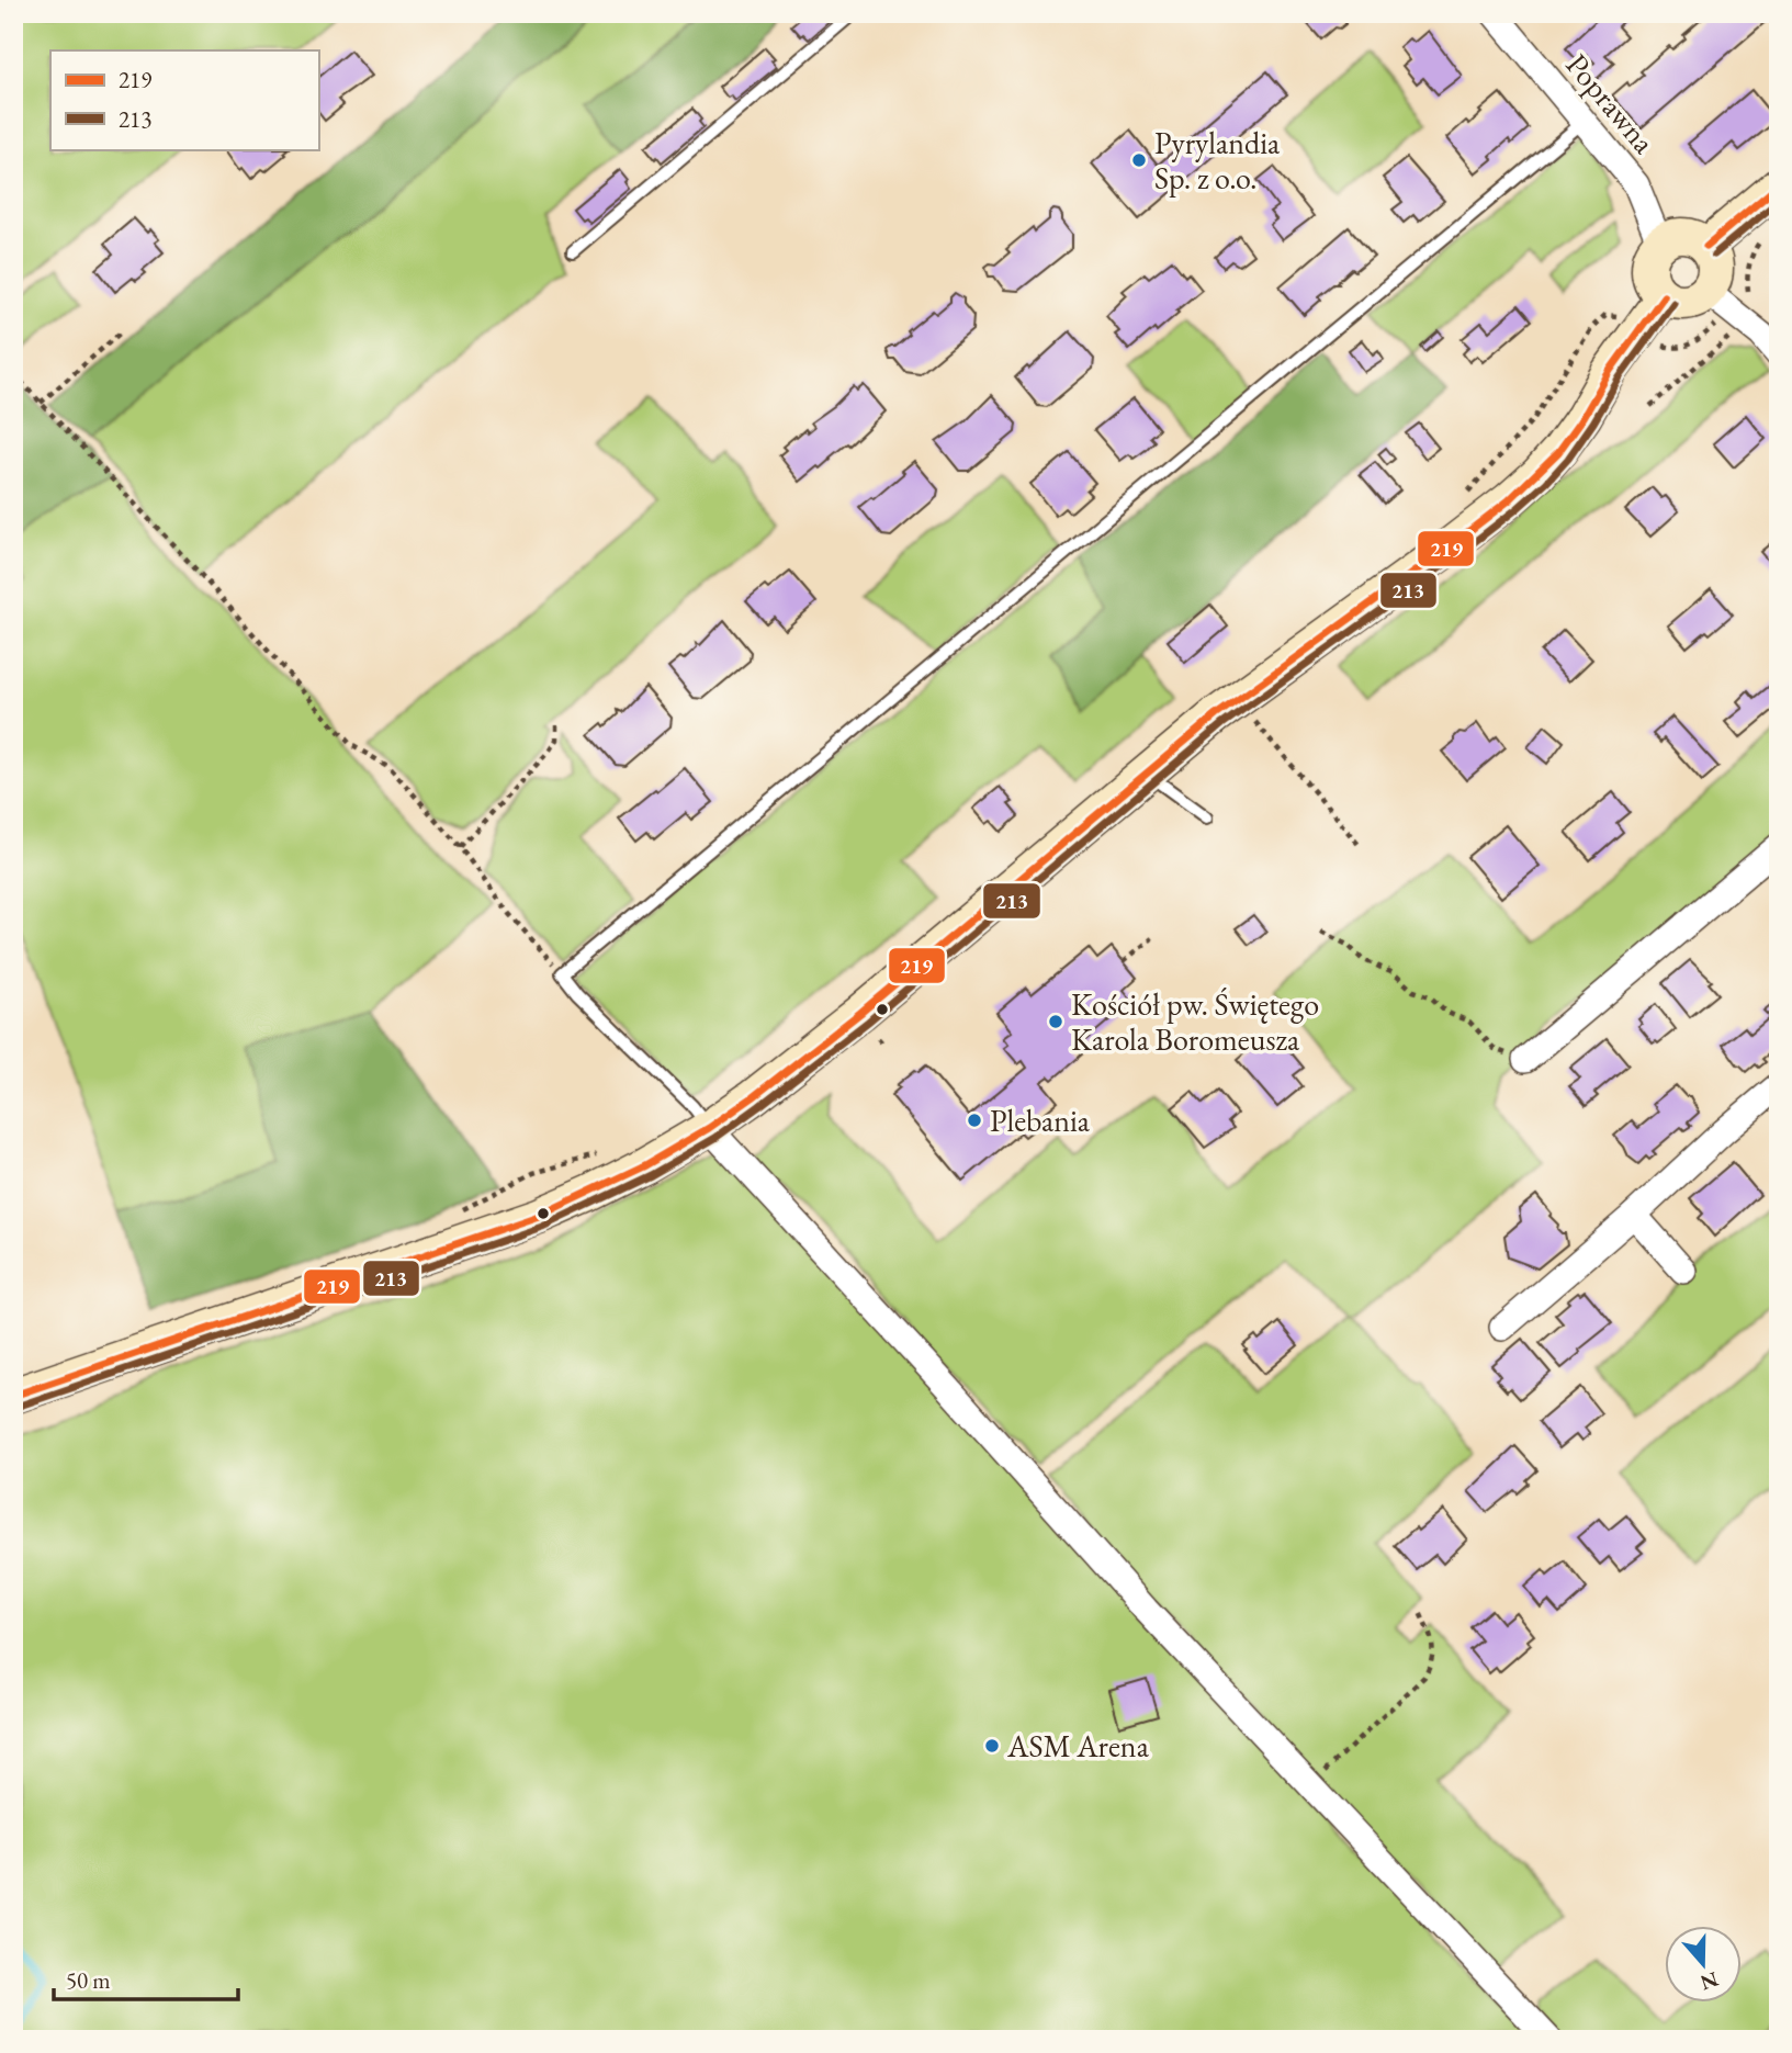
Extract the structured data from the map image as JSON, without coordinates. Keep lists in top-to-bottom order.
{
  "streets": {
    "street": ["Poprawna"]
  },
  "places": [
    "Pyrylandia Sp. z o.o.",
    "Kościół pw. Świętego Karola Boromeusza",
    "Plebania",
    "ASM Arena"
  ],
  "lines": ["transit line 219", "transit line 213"],
  "legend": ["219", "213"],
  "scale_bar": "50 m",
  "north": "bottom"
}
